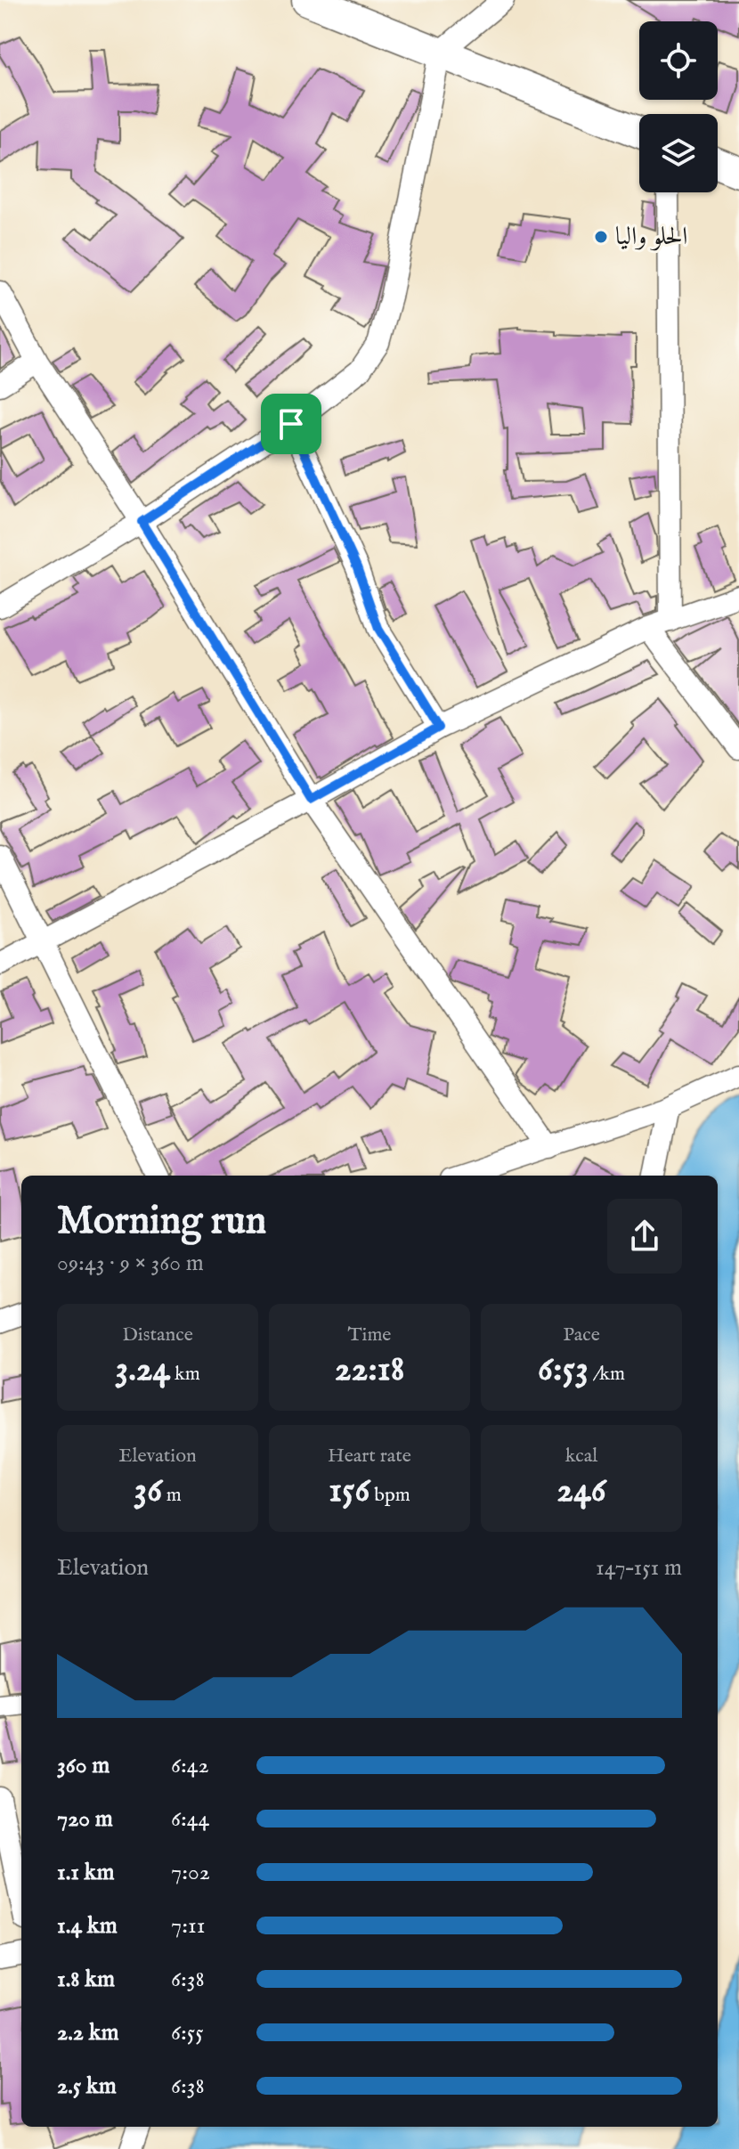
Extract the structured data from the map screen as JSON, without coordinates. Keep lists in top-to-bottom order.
{
  "places": ["الحلو واليا"],
  "page": {
    "heading": ["Morning run", "09:43 · 9 × 360 m"],
    "stats": [
      ["Distance", "3.24 km"],
      ["Time", "22:18"],
      ["Pace", "6:53 /km"],
      ["Elevation", "36 m"],
      ["Heart rate", "156 bpm"],
      ["kcal", "246"]
    ],
    "chart": ["Elevation", "147–151 m"],
    "list": [
      {
        "name": "360 m",
        "note": "6:42"
      },
      {
        "name": "720 m",
        "note": "6:44"
      },
      {
        "name": "1.1 km",
        "note": "7:02"
      },
      {
        "name": "1.4 km",
        "note": "7:11"
      },
      {
        "name": "1.8 km",
        "note": "6:38"
      },
      {
        "name": "2.2 km",
        "note": "6:55"
      },
      {
        "name": "2.5 km",
        "note": "6:38"
      }
    ]
  }
}
